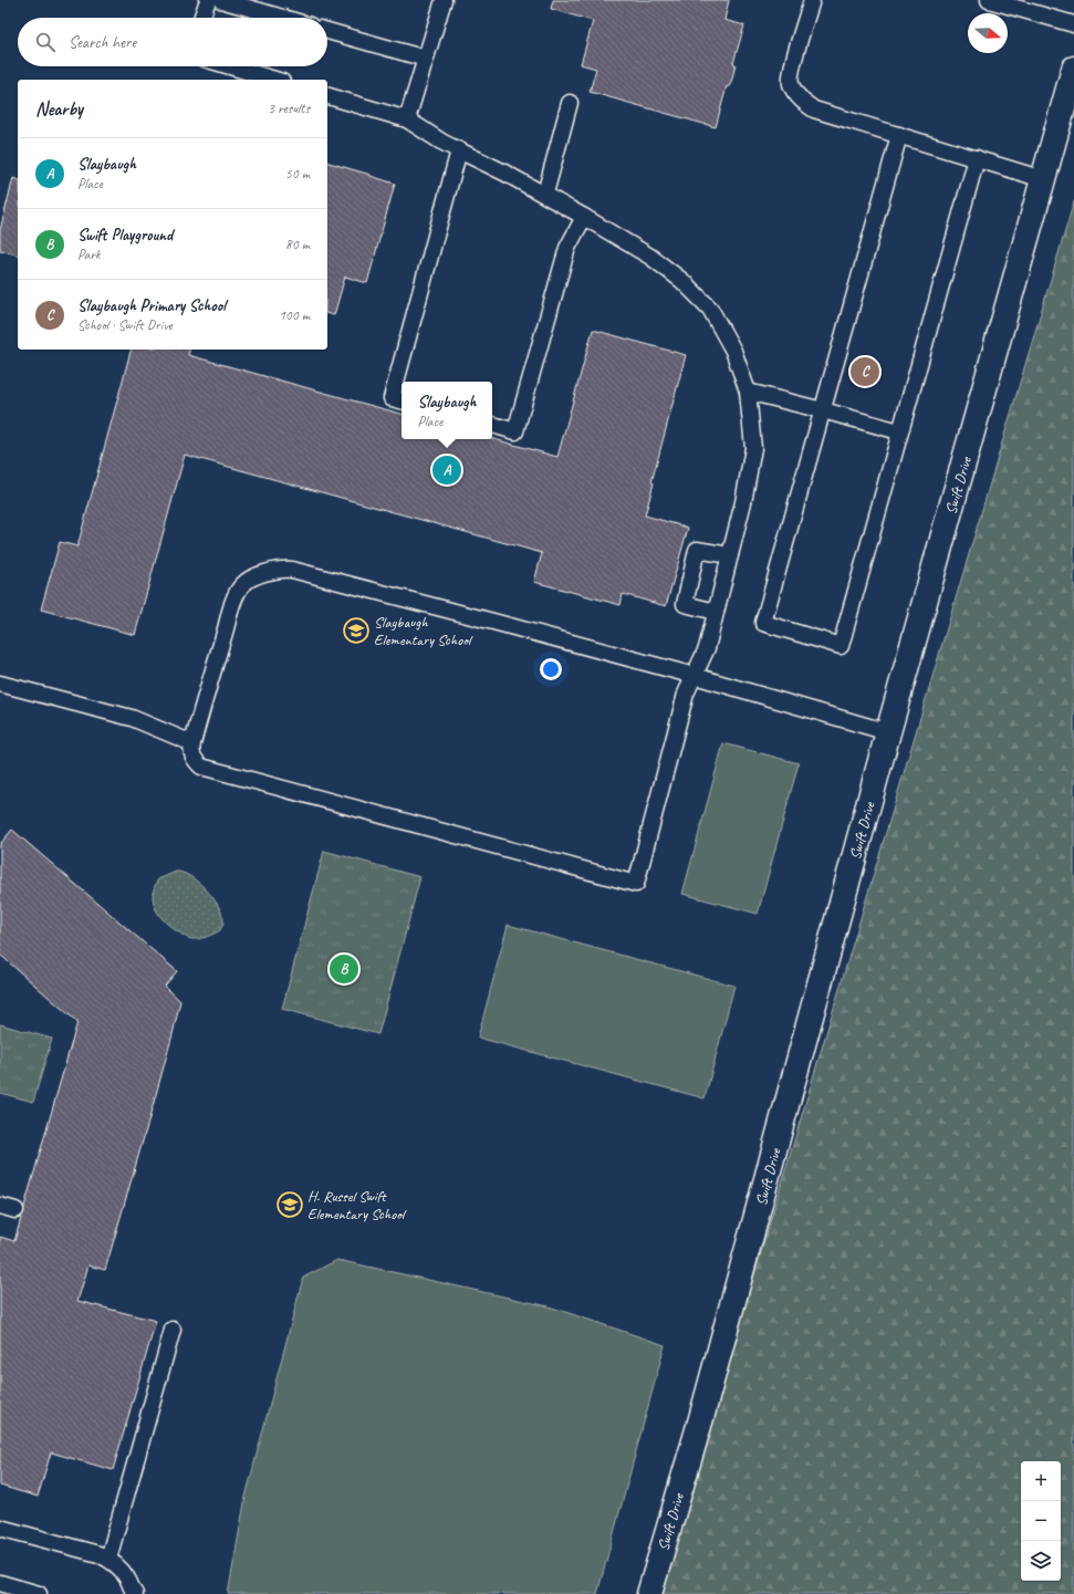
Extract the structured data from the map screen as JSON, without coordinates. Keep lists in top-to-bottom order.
{
  "streets": {
    "street": ["Swift Drive"]
  },
  "places": {
    "school or university": ["Slaybaugh Elementary School", "H. Russel Swift Elementary School"]
  },
  "north": "right",
  "page": {
    "search": "Search here",
    "heading": ["Nearby", "3 results"],
    "list": [
      {
        "mark": "A",
        "name": "Slaybaugh",
        "note": "Place",
        "value": "50 m"
      },
      {
        "mark": "B",
        "name": "Swift Playground",
        "note": "Park",
        "value": "80 m"
      },
      {
        "mark": "C",
        "name": "Slaybaugh Primary School",
        "note": "School · Swift Drive",
        "value": "100 m"
      }
    ],
    "pins": ["C", "A", "B"],
    "popup": ["Slaybaugh", "Place"],
    "map_buttons": ["+", "−"]
  }
}
